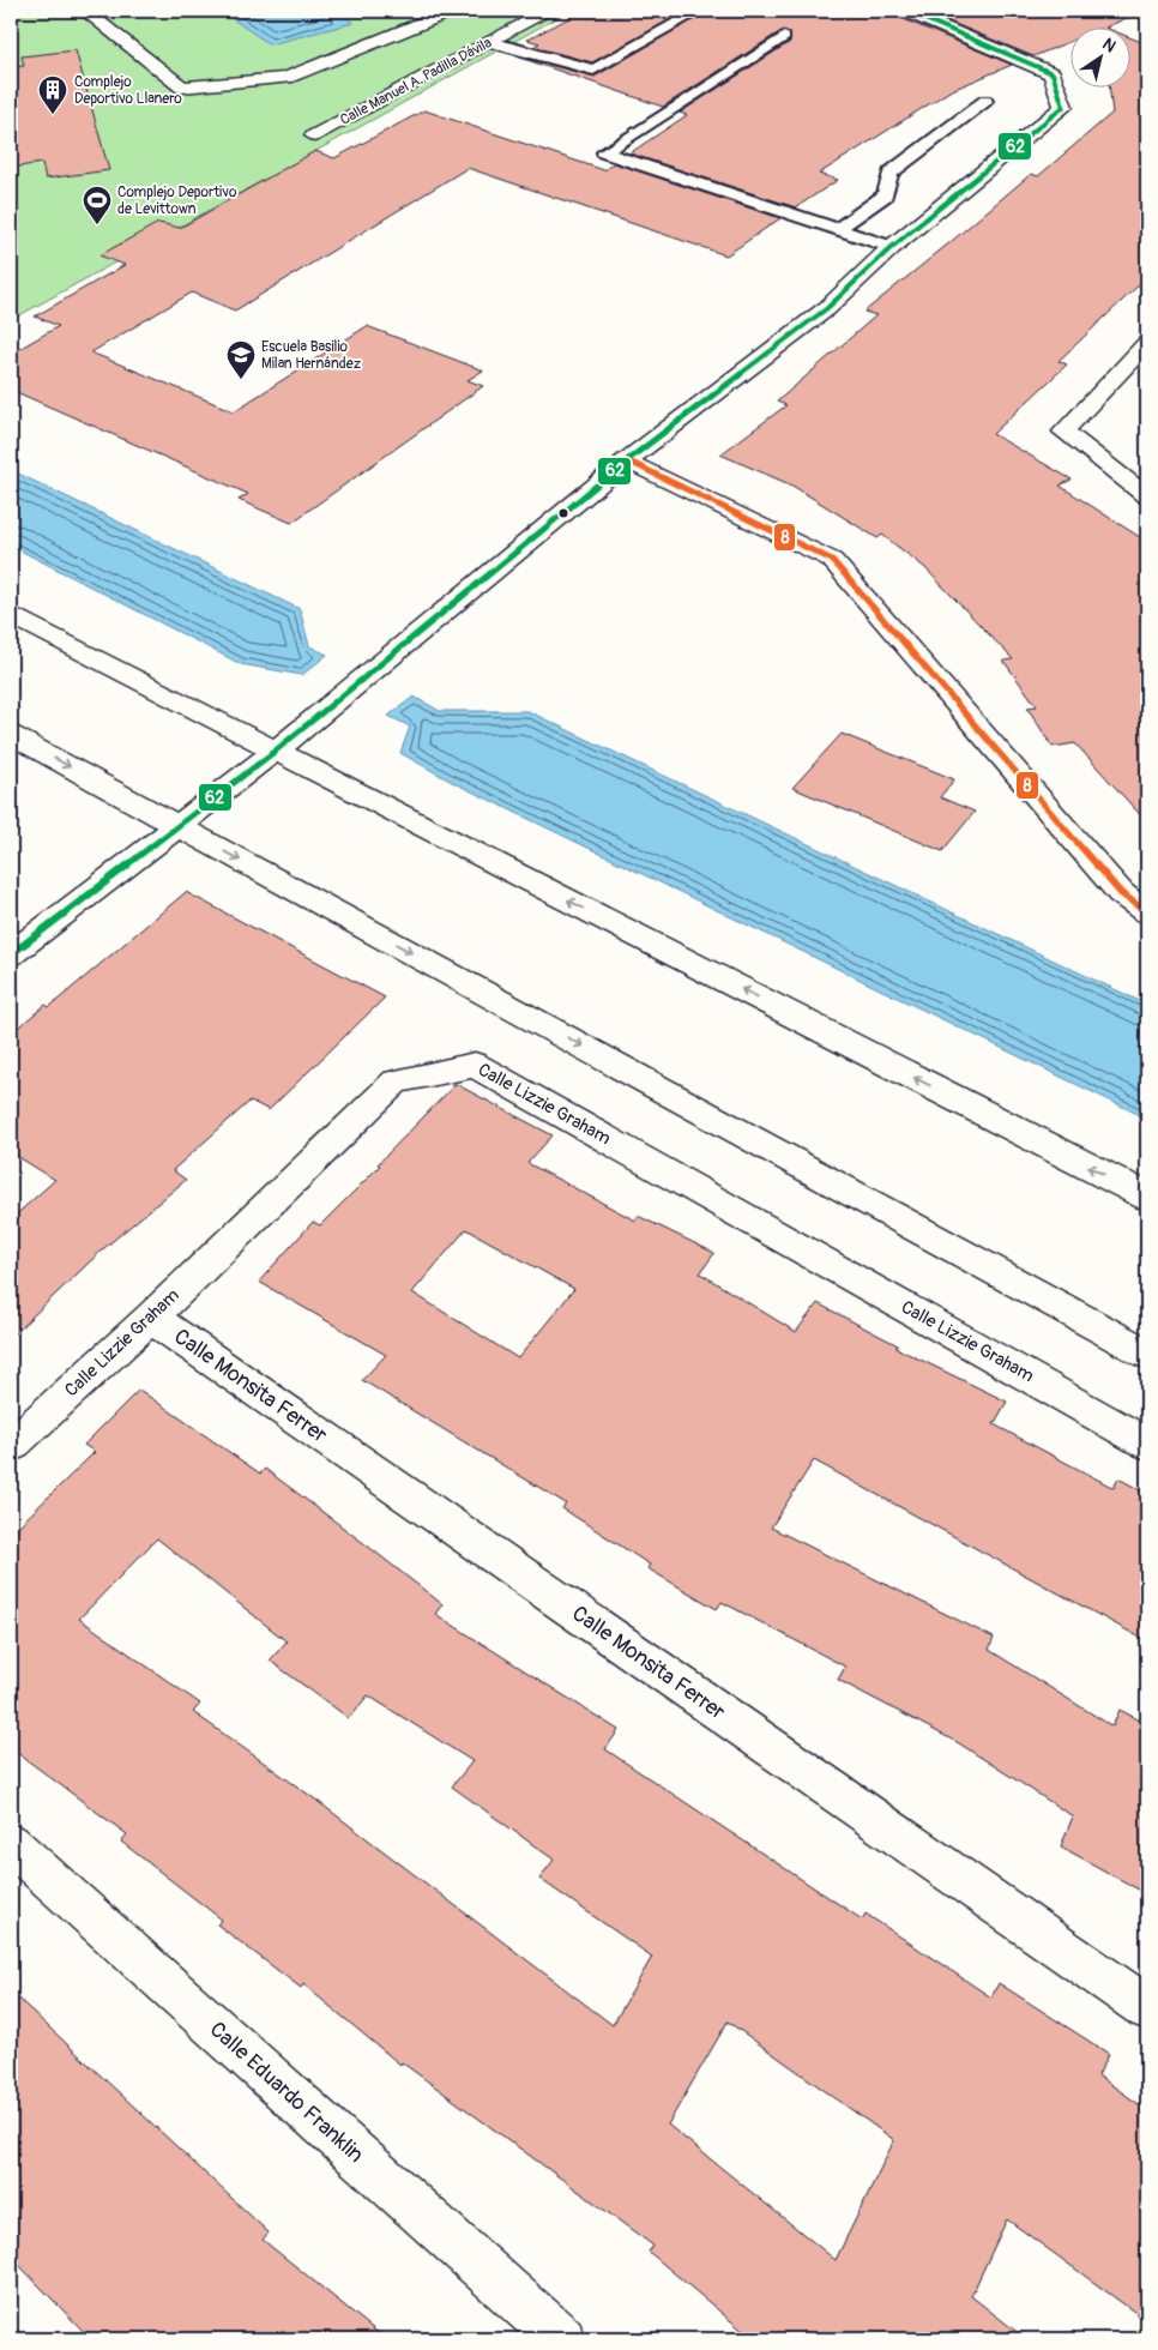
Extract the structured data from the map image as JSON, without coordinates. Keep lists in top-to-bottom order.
{
  "streets": {
    "street": [
      "Calle Manuel A. Padilla Dávila",
      "Calle Lizzie Graham",
      "Calle Monsita Ferrer",
      "Calle Eduardo Franklin"
    ]
  },
  "crossings": [
    ["Calle Lizzie Graham", "Calle Monsita Ferrer"]
  ],
  "places": {
    "building": ["Complejo Deportivo Llanero"],
    "sports": ["Complejo Deportivo de Levittown"],
    "school or university": ["Escuela Basilio Milan Hernández"]
  },
  "lines": ["transit line 62", "transit line 8"],
  "north": "top right"
}
